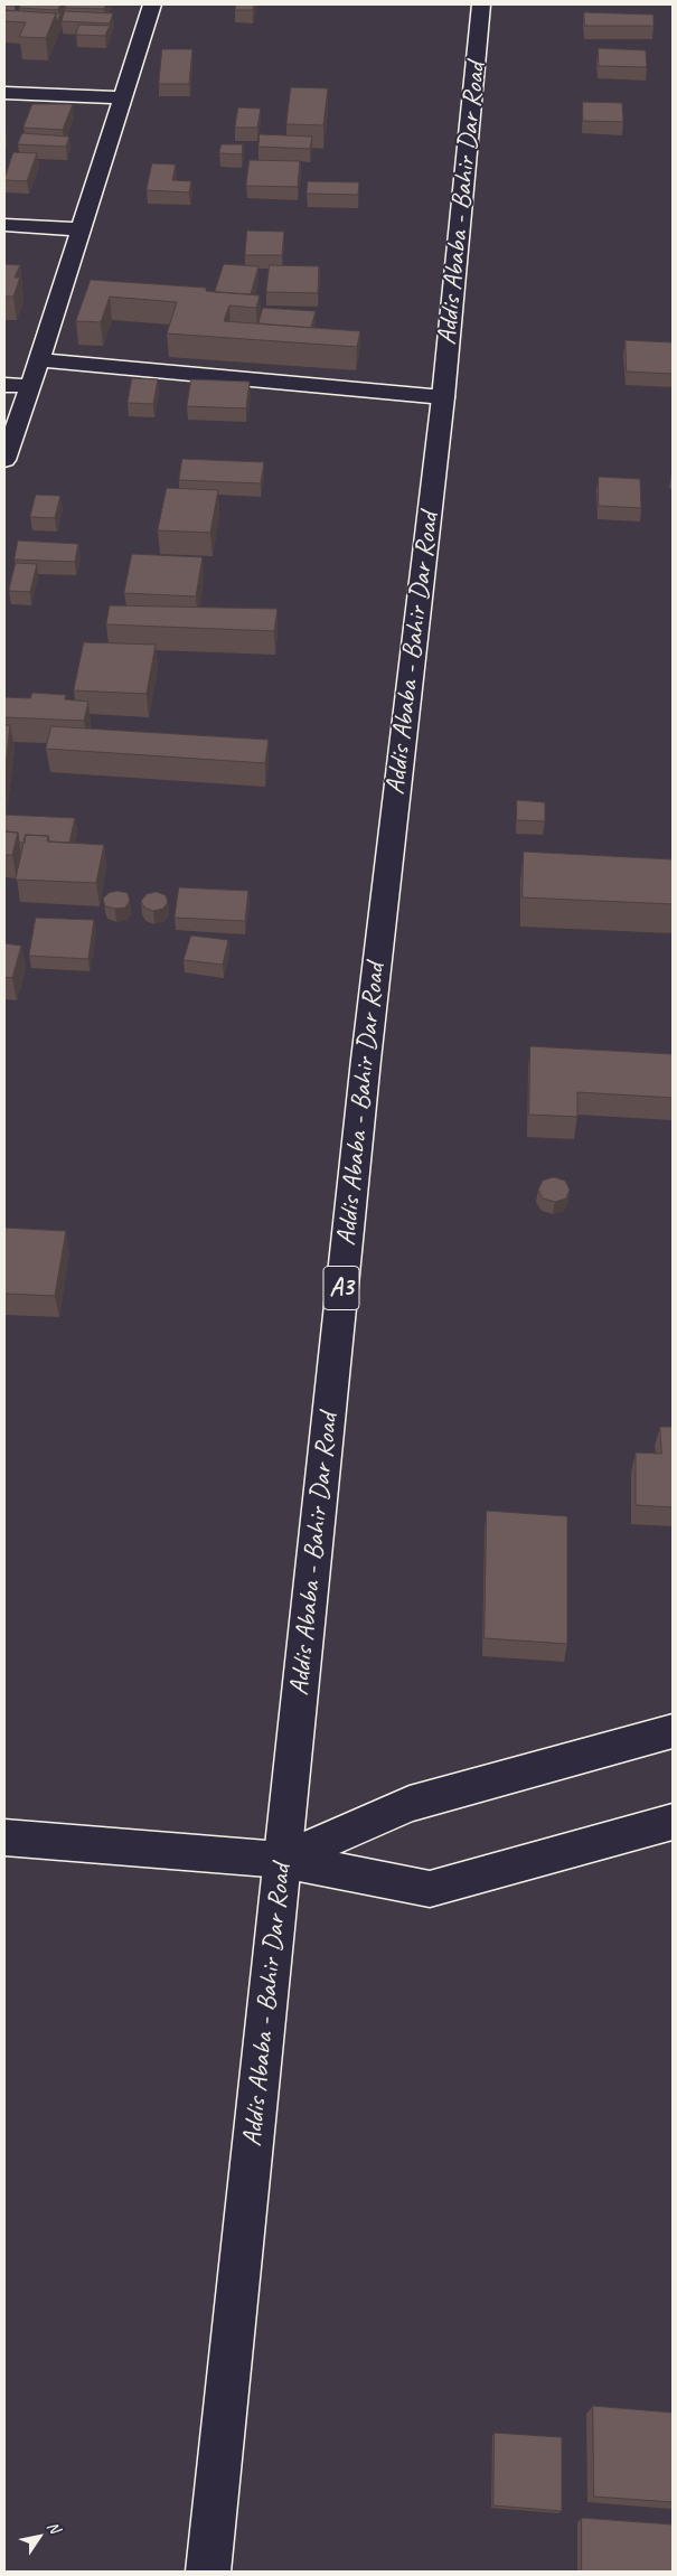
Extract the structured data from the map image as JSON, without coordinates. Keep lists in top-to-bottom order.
{
  "streets": {
    "main road": ["Addis Ababa - Bahir Dar Road", "A3"]
  },
  "north": "top right"
}
